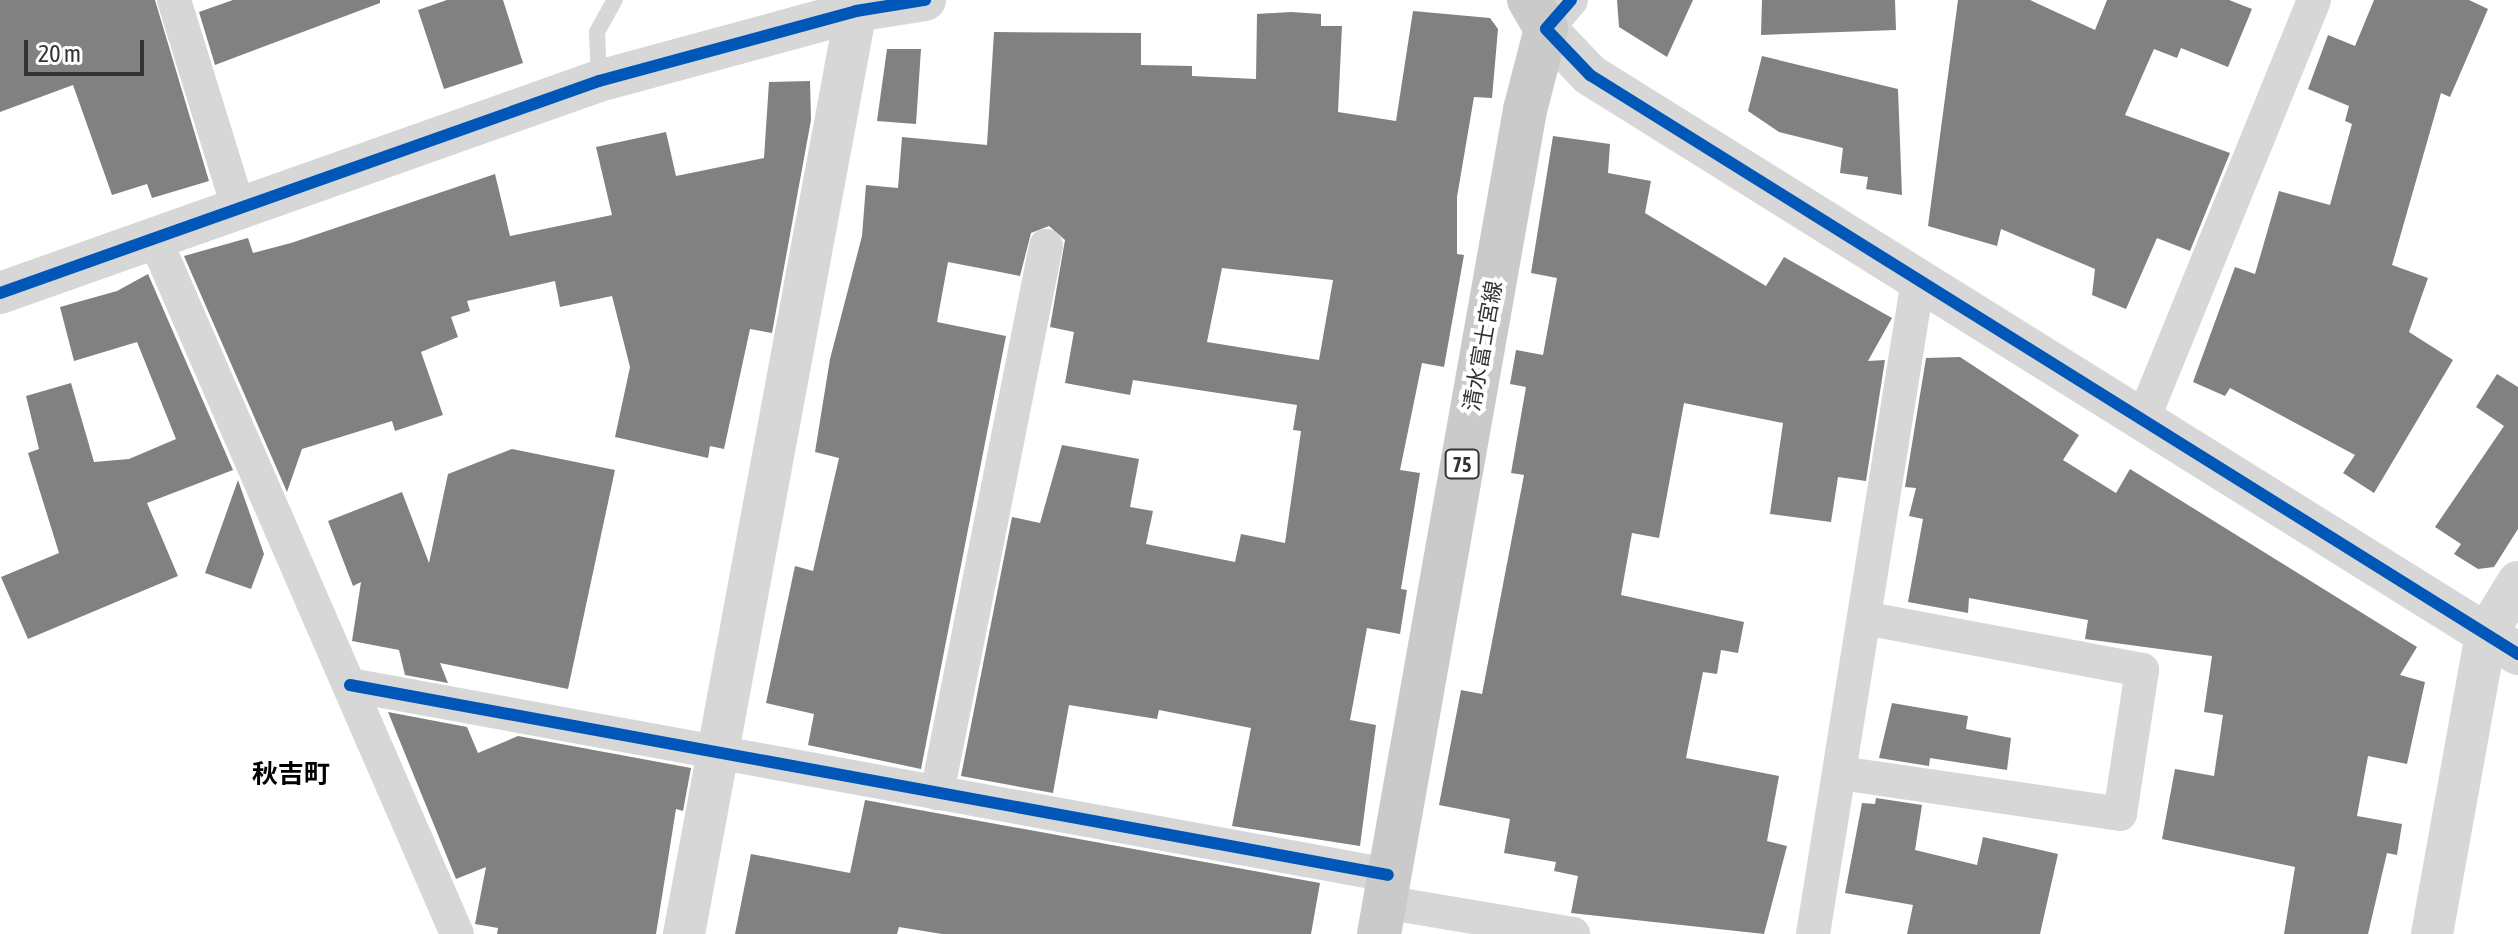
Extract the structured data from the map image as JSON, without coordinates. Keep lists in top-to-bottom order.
{
  "streets": {
    "main road": ["清水富士宮線", "75"]
  },
  "districts": ["秋吉町"],
  "scale_bar": "20 m"
}
